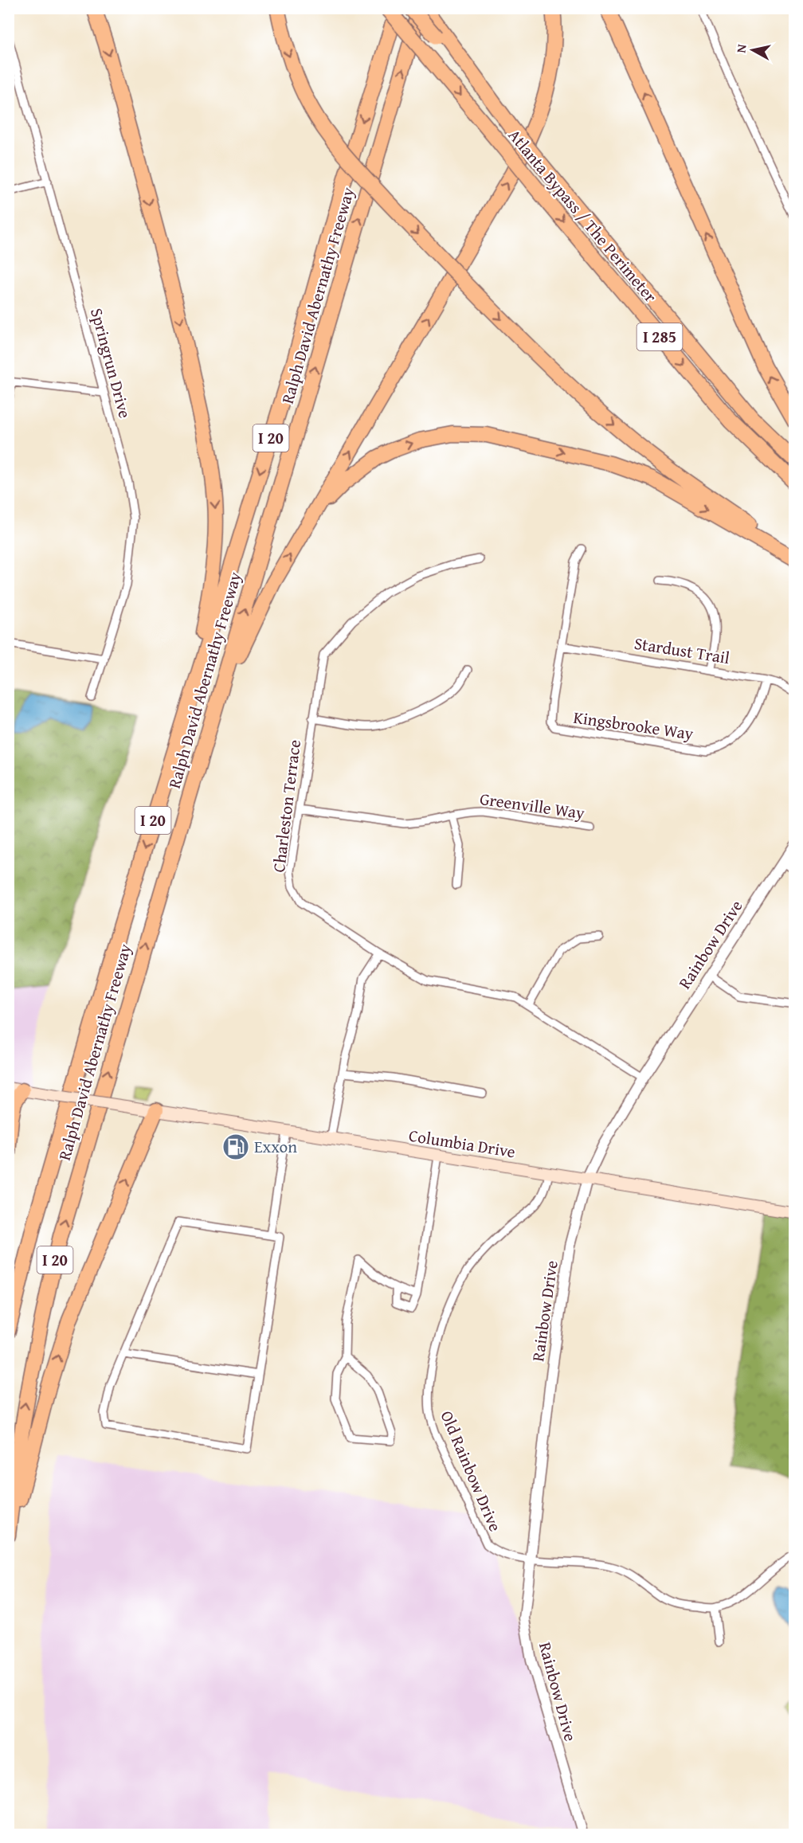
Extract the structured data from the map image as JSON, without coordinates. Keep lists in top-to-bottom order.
{
  "streets": {
    "highway": [
      "Atlanta Bypass / The Perimeter",
      "Ralph David Abernathy Freeway",
      "I 285",
      "I 20"
    ],
    "main road": ["Columbia Drive"],
    "street": [
      "Springrun Drive",
      "Stardust Trail",
      "Kingsbrooke Way",
      "Charleston Terrace",
      "Greenville Way",
      "Rainbow Drive",
      "Old Rainbow Drive"
    ]
  },
  "crossings": [
    ["Atlanta Bypass / The Perimeter", "Ralph David Abernathy Freeway"],
    ["Stardust Trail", "Kingsbrooke Way"],
    ["Charleston Terrace", "Greenville Way"],
    ["Charleston Terrace", "Rainbow Drive"],
    ["Rainbow Drive", "Columbia Drive"],
    ["Rainbow Drive", "Old Rainbow Drive"],
    ["Columbia Drive", "Old Rainbow Drive"]
  ],
  "places": {
    "fuel station": ["Exxon"]
  },
  "north": "left"
}
